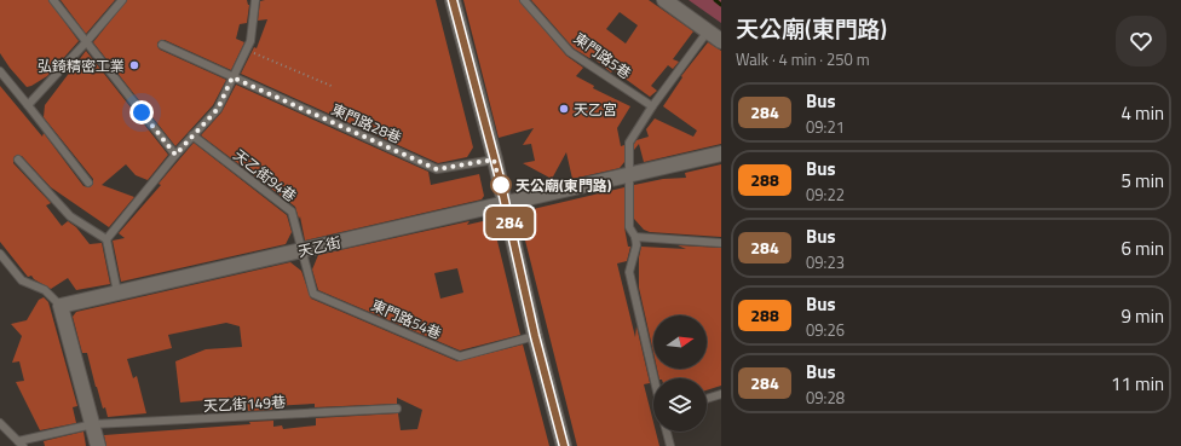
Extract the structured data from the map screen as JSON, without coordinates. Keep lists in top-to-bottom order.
{
  "streets": {
    "street": ["天乙街"],
    "lane": [
      "東門路5巷",
      "東門路28巷",
      "天乙街94巷",
      "東門路54巷",
      "天乙街149巷"
    ]
  },
  "crossings": [
    ["天乙街94巷", "天乙街"],
    ["天乙街94巷", "東門路54巷"],
    ["天乙街", "東門路54巷"]
  ],
  "places": ["弘錡精密工業", "天乙宮", "天公廟(東門路)"],
  "lines": ["bus line 284"],
  "north": "right",
  "page": {
    "on_map": "284",
    "heading": ["天公廟(東門路)", "Walk · 4 min · 250 m"],
    "list": [
      {
        "mark": "284",
        "name": "Bus",
        "note": "09:21",
        "value": "4 min"
      },
      {
        "mark": "288",
        "name": "Bus",
        "note": "09:22",
        "value": "5 min"
      },
      {
        "mark": "284",
        "name": "Bus",
        "note": "09:23",
        "value": "6 min"
      },
      {
        "mark": "288",
        "name": "Bus",
        "note": "09:26",
        "value": "9 min"
      },
      {
        "mark": "284",
        "name": "Bus",
        "note": "09:28",
        "value": "11 min"
      }
    ]
  }
}
